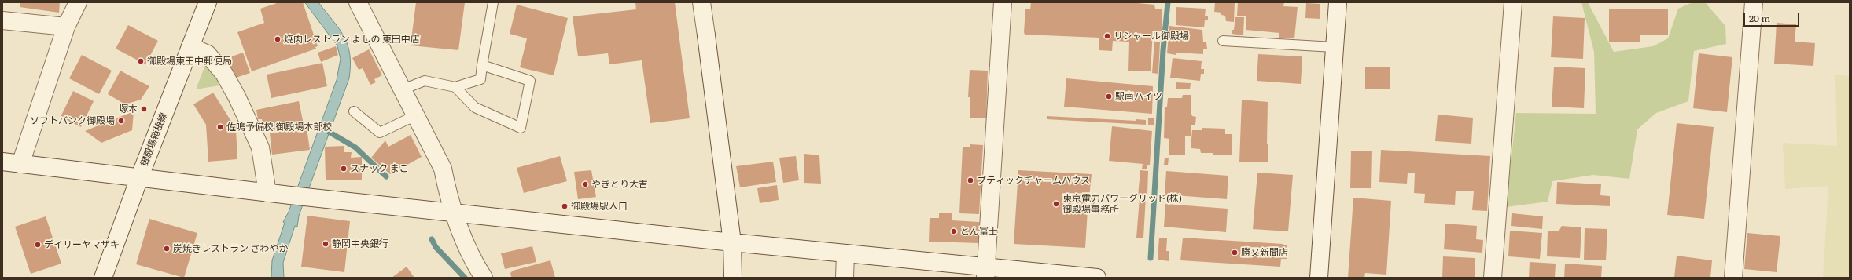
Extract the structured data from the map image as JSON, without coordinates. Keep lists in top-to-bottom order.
{
  "streets": {
    "street": ["御殿場箱根線"]
  },
  "places": [
    "リシャール御殿場",
    "焼肉レストラン よしの 東田中店",
    "御殿場東田中郵便局",
    "駅南ハイツ",
    "塚本",
    "ソフトバンク御殿場",
    "佐鳴予備校 御殿場本部校",
    "スナック まこ",
    "ブティックチャームハウス",
    "やきとり大吉",
    "東京電力パワーグリッド(株) 御殿場事務所",
    "御殿場駅入口",
    "とん富士",
    "静岡中央銀行",
    "デイリーヤマザキ",
    "炭焼きレストラン さわやか",
    "勝又新聞店"
  ],
  "scale_bar": "20 m"
}
